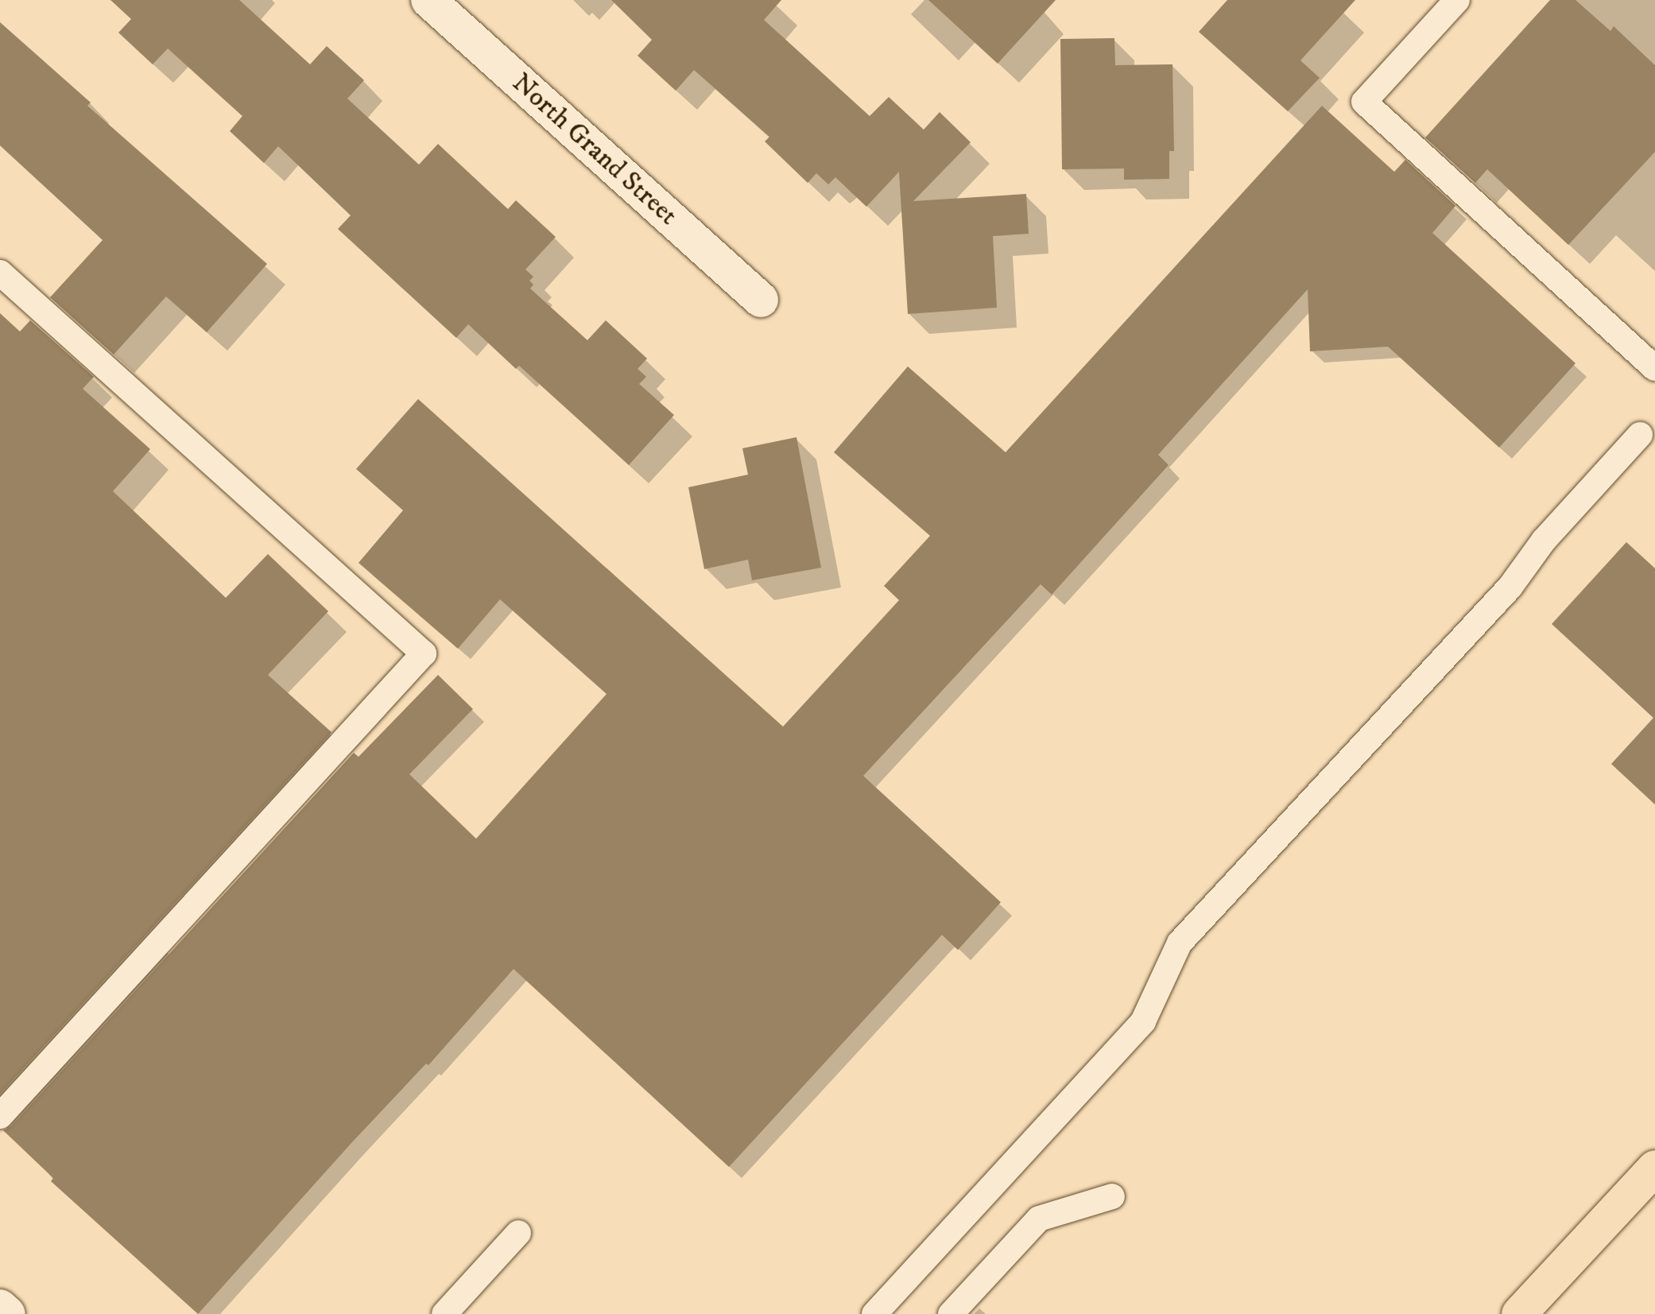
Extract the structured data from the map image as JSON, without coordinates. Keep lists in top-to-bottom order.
{
  "streets": {
    "street": ["North Grand Street"]
  }
}
